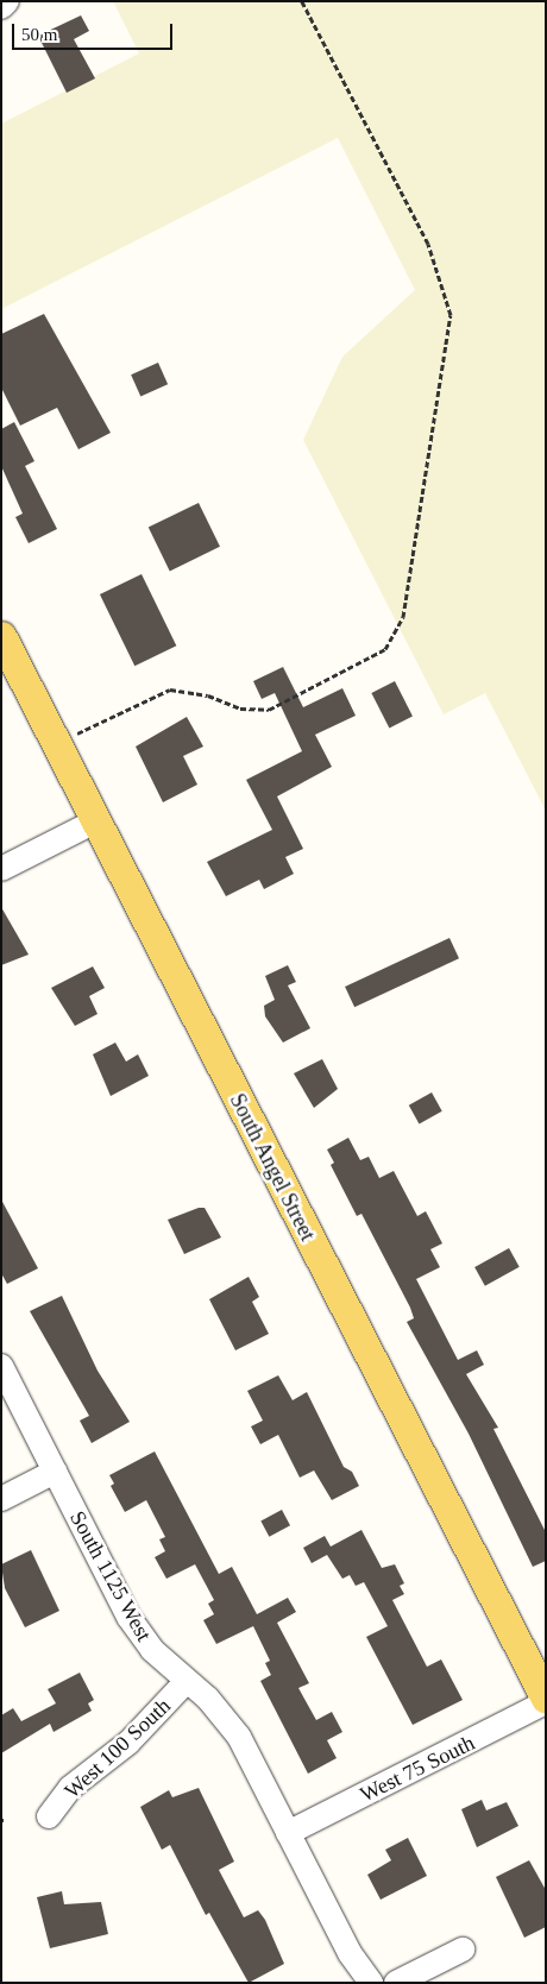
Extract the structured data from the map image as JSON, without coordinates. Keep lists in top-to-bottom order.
{
  "streets": {
    "main road": ["South Angel Street"],
    "street": ["South 1125 West", "West 100 South", "West 75 South"]
  },
  "crossings": [
    ["South Angel Street", "West 75 South"],
    ["South 1125 West", "West 100 South"],
    ["South 1125 West", "West 75 South"]
  ],
  "scale_bar": "50 m"
}
